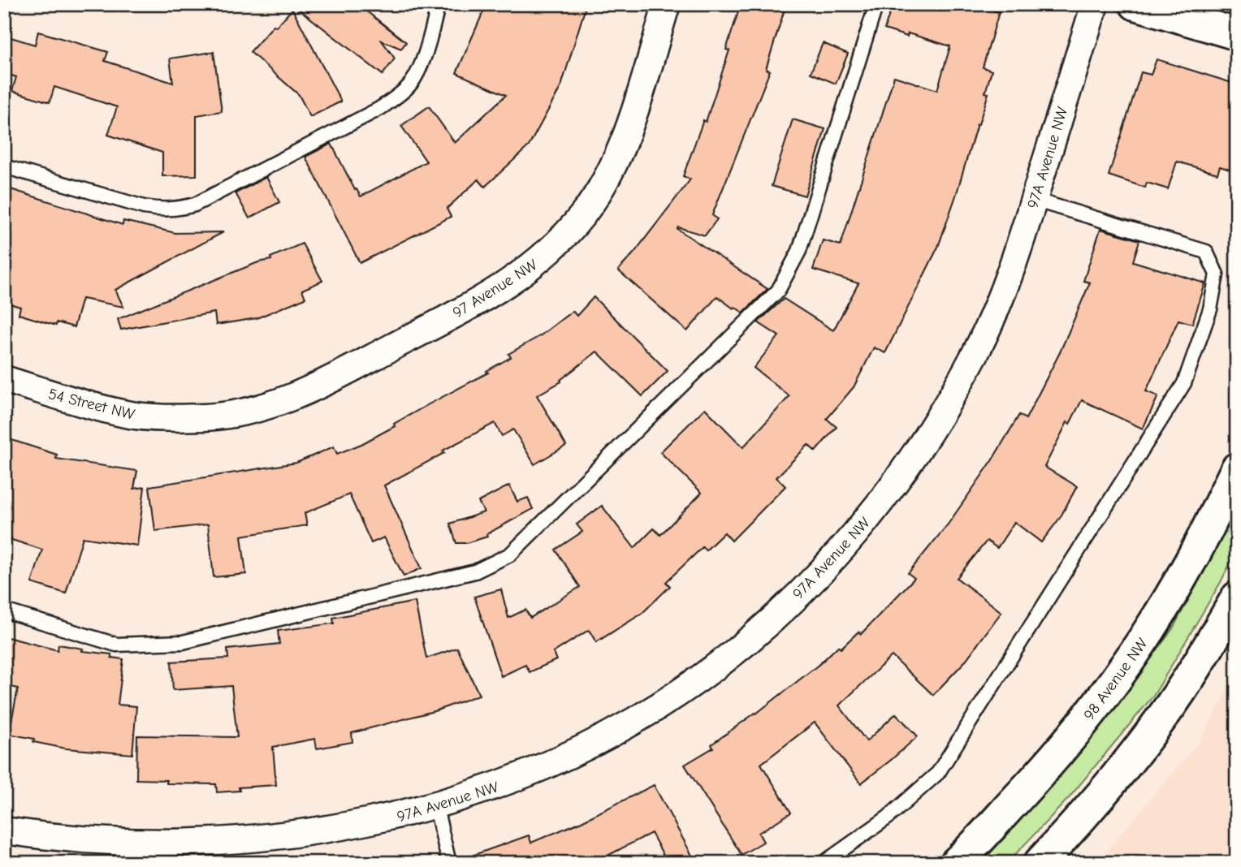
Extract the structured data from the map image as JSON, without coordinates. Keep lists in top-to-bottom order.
{
  "streets": {
    "main road": ["98 Avenue NW"],
    "street": ["97A Avenue NW", "97 Avenue NW", "54 Street NW"]
  },
  "crossings": [
    ["97 Avenue NW", "54 Street NW"]
  ]
}
